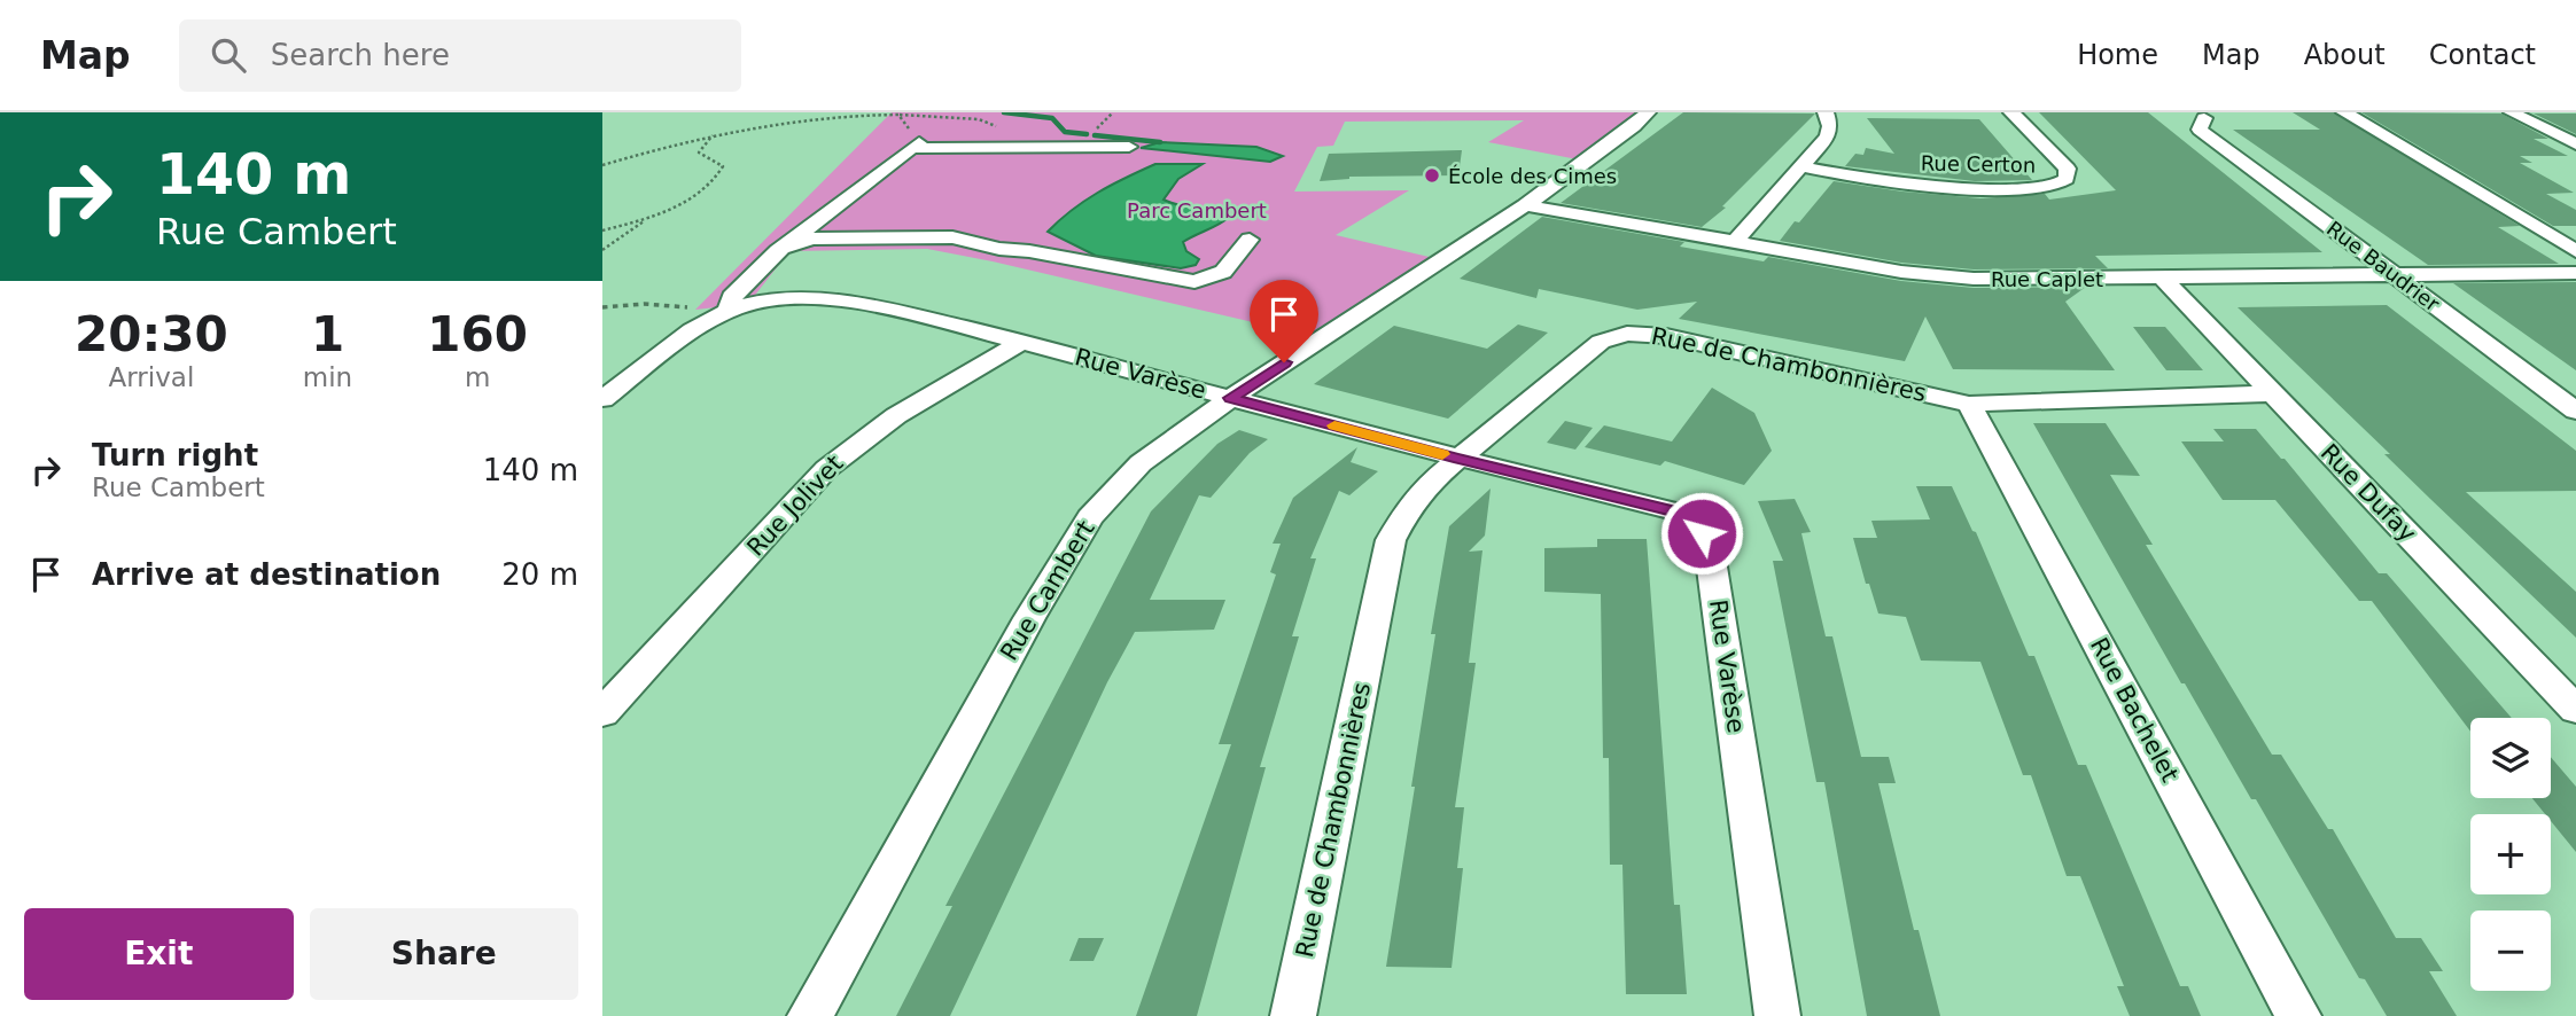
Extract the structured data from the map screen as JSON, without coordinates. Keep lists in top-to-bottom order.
{
  "streets": {
    "street": [
      "Rue Certon",
      "Rue Baudrier",
      "Rue Caplet",
      "Rue de Chambonnières",
      "Rue Varèse",
      "Rue Dufay",
      "Rue Jolivet",
      "Rue Cambert",
      "Rue Bachelet"
    ]
  },
  "crossings": [
    ["Rue Baudrier", "Rue Caplet"],
    ["Rue Caplet", "Rue Dufay"],
    ["Rue Caplet", "Rue Cambert"],
    ["Rue de Chambonnières", "Rue Varèse"],
    ["Rue de Chambonnières", "Rue Dufay"],
    ["Rue de Chambonnières", "Rue Bachelet"],
    ["Rue Varèse", "Rue Jolivet"],
    ["Rue Varèse", "Rue Cambert"]
  ],
  "parks": ["Parc Cambert"],
  "places": ["École des Cimes"],
  "page": {
    "header": "Map",
    "search": "Search here",
    "nav": [
      "Home",
      "Map",
      "About",
      "Contact"
    ],
    "turn": ["140 m", "Rue Cambert"],
    "eta": [
      "20:30",
      "Arrival",
      "1",
      "min",
      "160",
      "m"
    ],
    "list": [
      {
        "name": "Turn right",
        "note": "Rue Cambert",
        "value": "140 m"
      },
      {
        "name": "Arrive at destination",
        "value": "20 m"
      }
    ],
    "map_buttons": ["+", "−"],
    "buttons": ["Exit", "Share"]
  }
}
